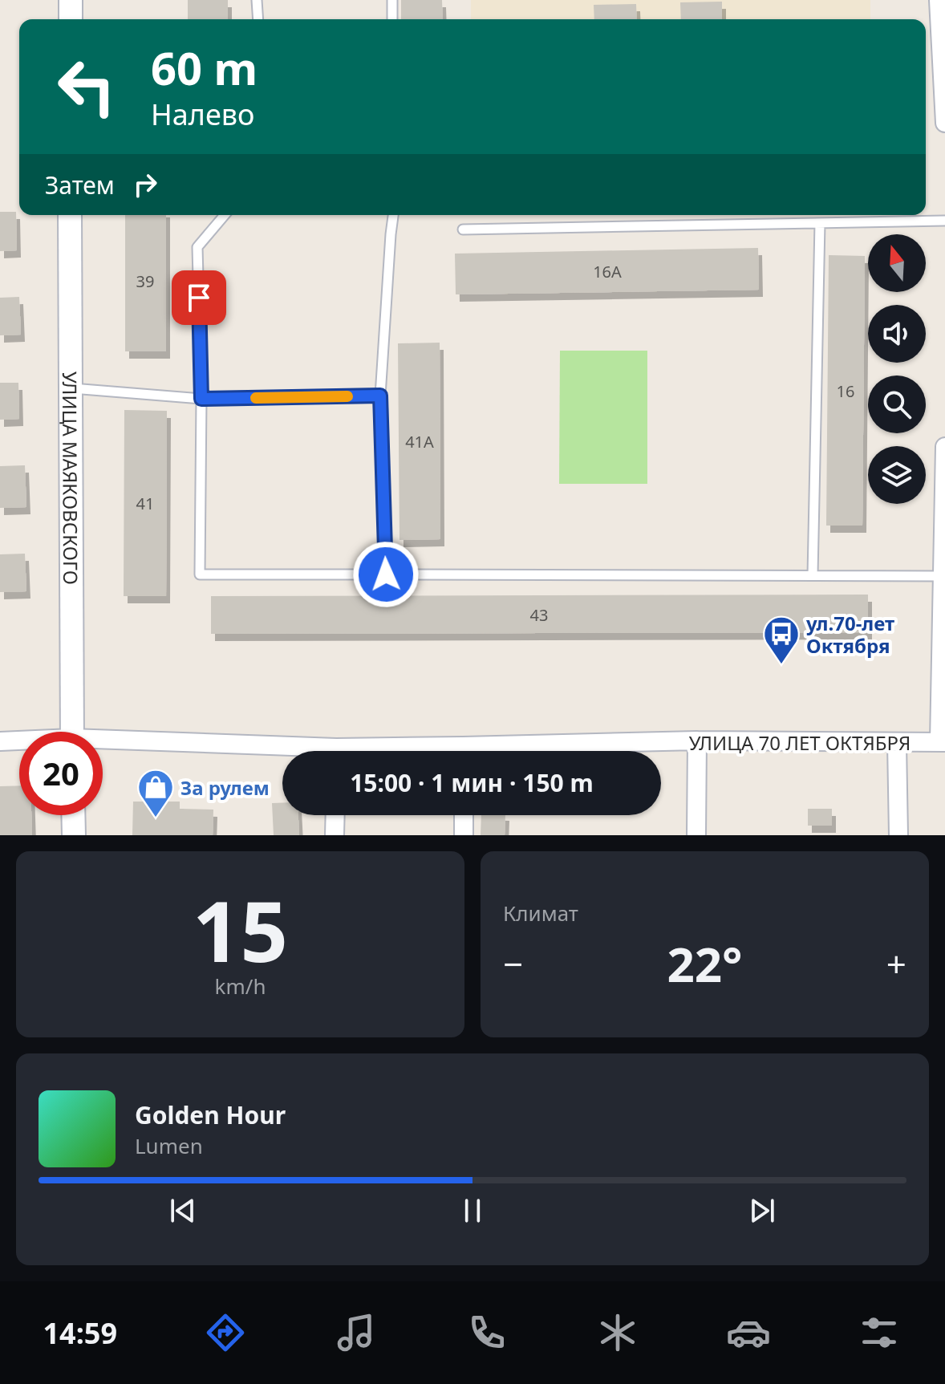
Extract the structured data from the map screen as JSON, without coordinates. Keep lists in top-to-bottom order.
{
  "streets": {
    "street": ["УЛИЦА МАЯКОВСКОГО", "УЛИЦА 70 ЛЕТ ОКТЯБРЯ"]
  },
  "places": {
    "bus stop": ["ул.70-лет Октября"],
    "shop": ["За рулем"]
  },
  "house_numbers": [
    "16А",
    "39",
    "16",
    "41А",
    "41",
    "43"
  ],
  "north": "top",
  "page": {
    "turn": ["60 m", "Налево"],
    "then": "Затем",
    "limit": "20",
    "trip": "15:00 · 1 мин · 150 m",
    "tile": [
      ["15", "km/h"],
      "Климат"
    ],
    "heat": ["−", "22°", "+"],
    "song": ["Golden Hour", "Lumen"],
    "tabs": "14:59"
  }
}
